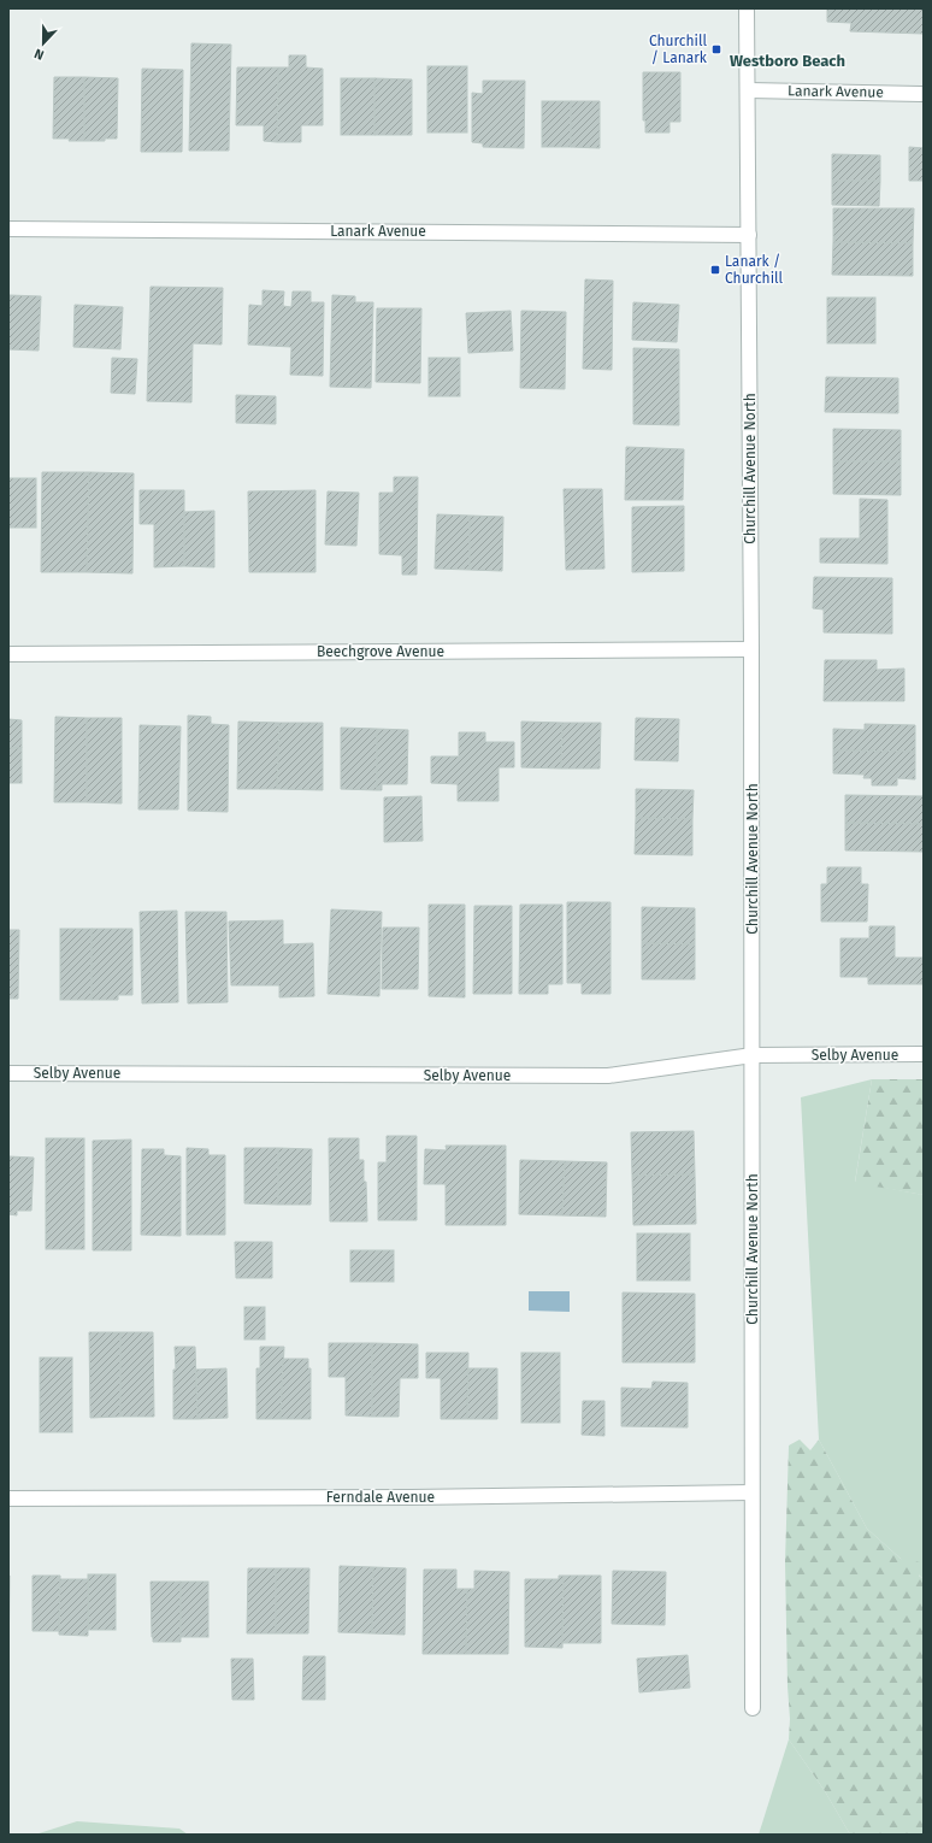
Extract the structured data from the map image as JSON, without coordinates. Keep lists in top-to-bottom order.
{
  "streets": {
    "street": [
      "Lanark Avenue",
      "Churchill Avenue North",
      "Beechgrove Avenue",
      "Selby Avenue",
      "Ferndale Avenue"
    ]
  },
  "crossings": [
    ["Lanark Avenue", "Churchill Avenue North"],
    ["Churchill Avenue North", "Beechgrove Avenue"],
    ["Churchill Avenue North", "Selby Avenue"],
    ["Churchill Avenue North", "Ferndale Avenue"]
  ],
  "districts": ["Westboro Beach"],
  "places": {
    "transit": ["Churchill / Lanark", "Lanark / Churchill"]
  },
  "north": "bottom"
}
